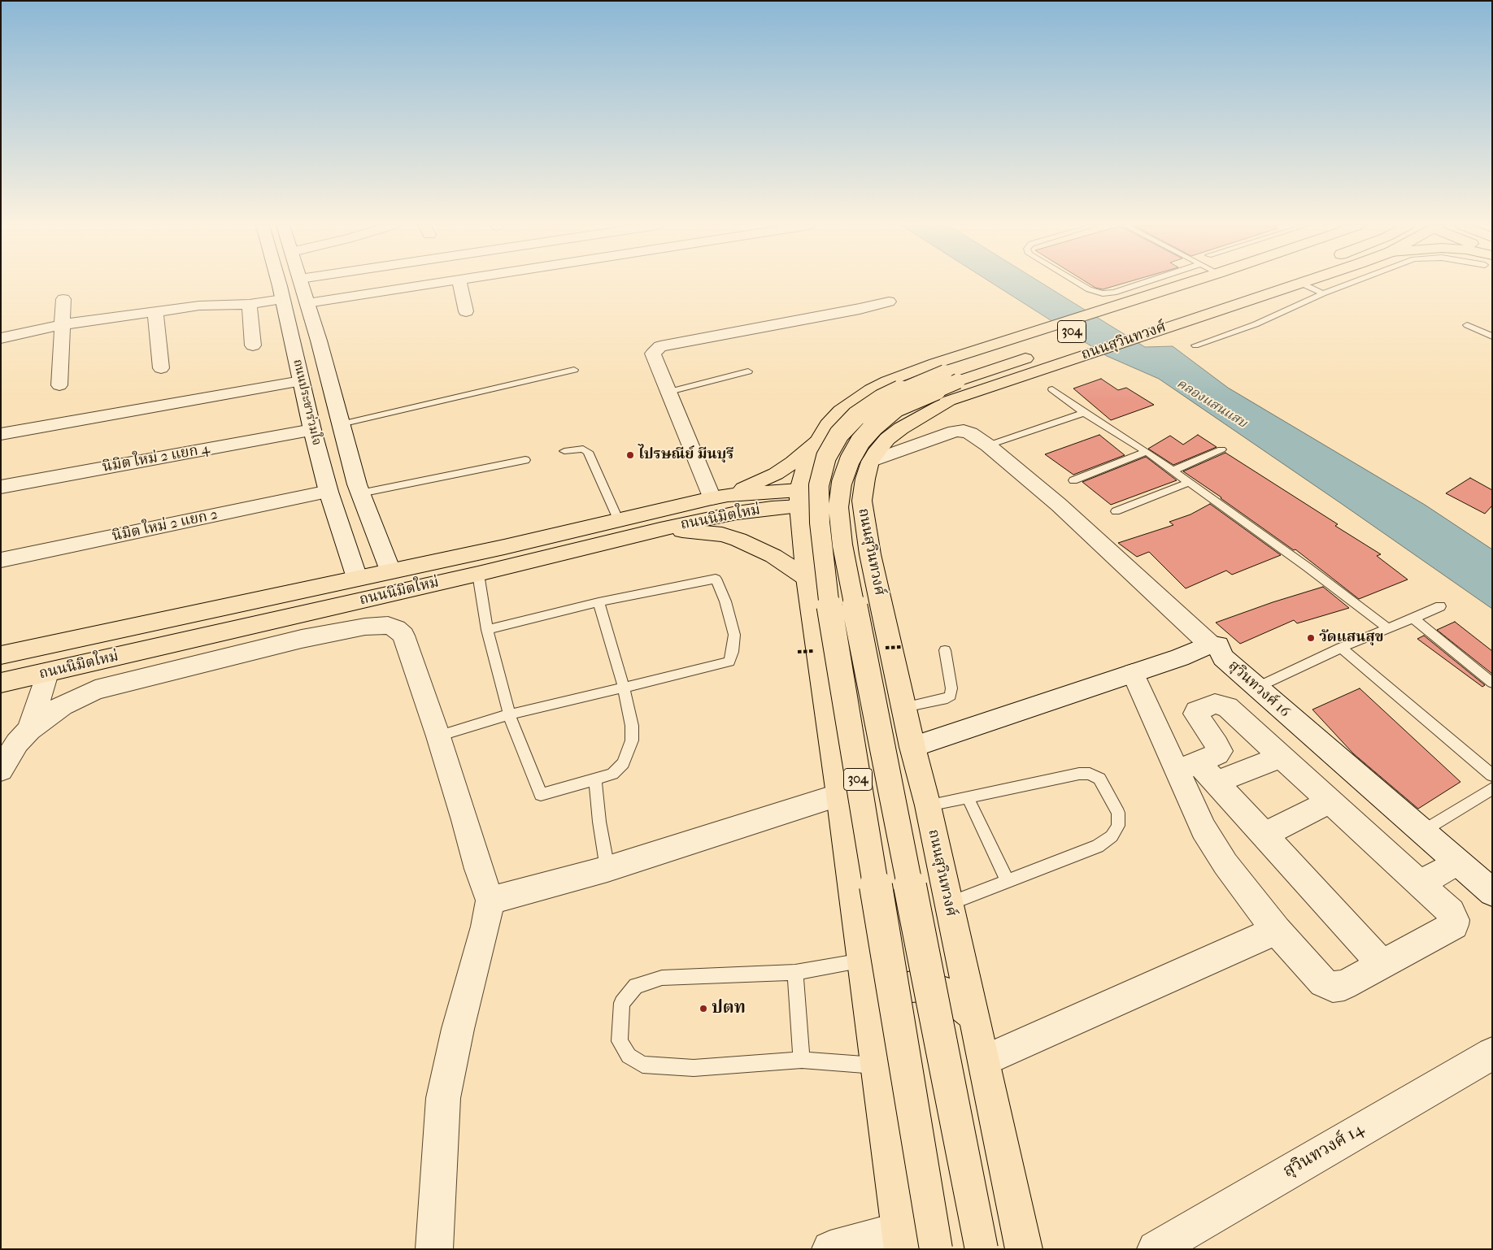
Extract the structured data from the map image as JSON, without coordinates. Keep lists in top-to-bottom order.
{
  "streets": {
    "main road": ["304", "ถนนสุวินทวงศ์", "ถนนนิมิตใหม่"],
    "street": [
      "ถนนประชาร่วมใจ",
      "นิมิต ใหม่ 2 แยก 4",
      "นิมิต ใหม่ 2 แยก 2",
      "สุวินทวงศ์ 16",
      "สุวินทวงศ์ 14"
    ]
  },
  "crossings": [
    ["304", "ถนนนิมิตใหม่"],
    ["ถนนประชาร่วมใจ", "นิมิต ใหม่ 2 แยก 4"],
    ["ถนนประชาร่วมใจ", "ถนนนิมิตใหม่"],
    ["ถนนประชาร่วมใจ", "นิมิต ใหม่ 2 แยก 2"]
  ],
  "water": ["คลองแสนแสบ"],
  "places": ["ไปรษณีย์ มีนบุรี", "วัดแสนสุข", "ปตท"]
}
